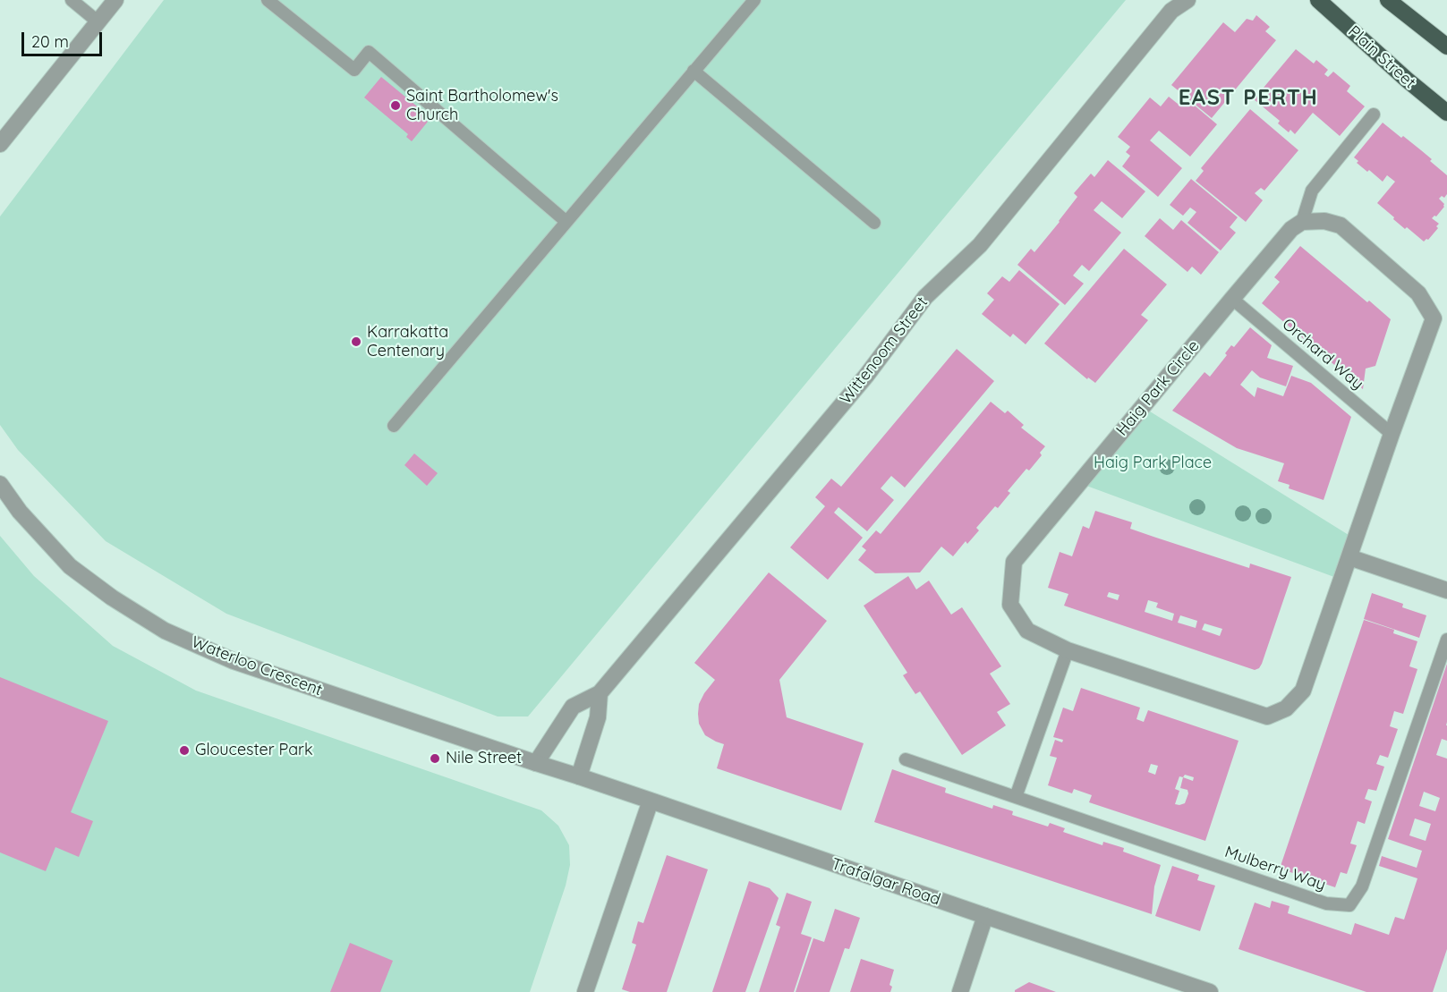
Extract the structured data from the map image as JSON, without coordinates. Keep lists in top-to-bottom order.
{
  "streets": {
    "highway": ["Plain Street"],
    "street": [
      "Wittenoom Street",
      "Haig Park Circle",
      "Waterloo Crescent",
      "Trafalgar Road"
    ],
    "lane": ["Orchard Way", "Mulberry Way"]
  },
  "crossings": [
    ["Wittenoom Street", "Waterloo Crescent"],
    ["Orchard Way", "Haig Park Circle"],
    ["Waterloo Crescent", "Trafalgar Road"]
  ],
  "districts": ["EAST PERTH"],
  "parks": ["Haig Park Place"],
  "places": [
    "Saint Bartholomew's Church",
    "Karrakatta Centenary",
    "Gloucester Park",
    "Nile Street"
  ],
  "scale_bar": "20 m"
}
